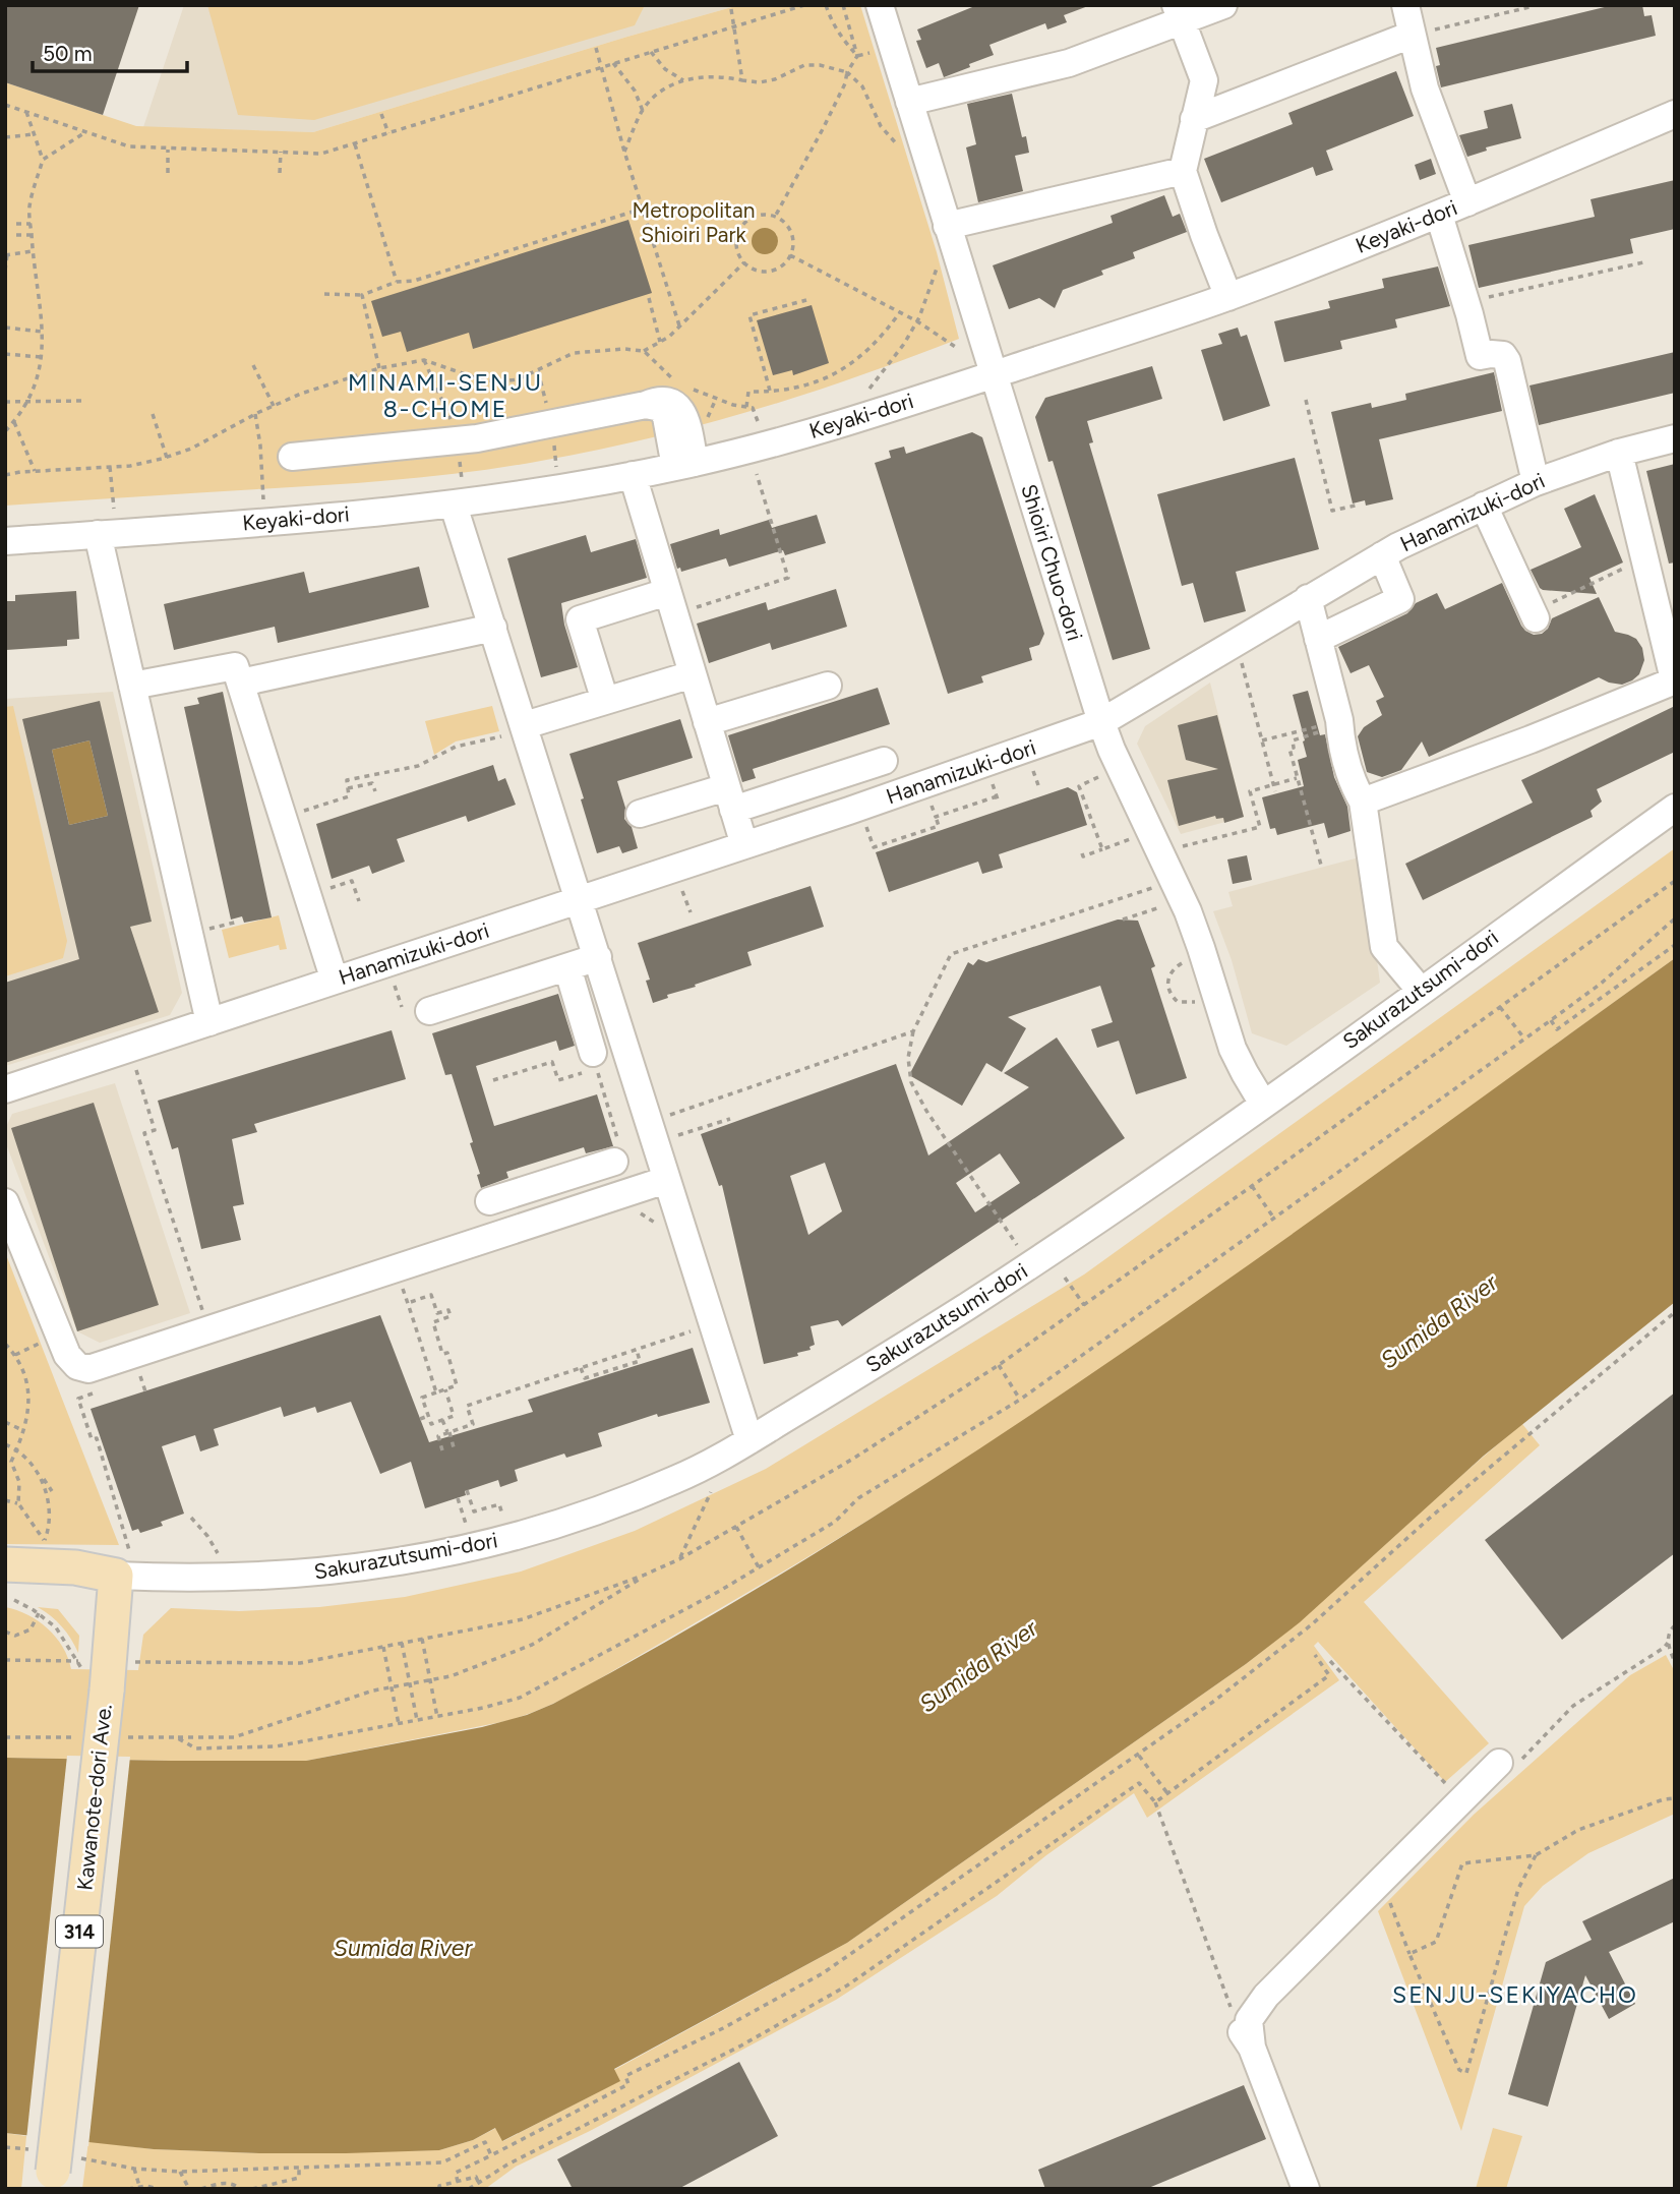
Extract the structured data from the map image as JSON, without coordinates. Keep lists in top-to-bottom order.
{
  "streets": {
    "main road": ["Kawanote-dori Ave.", "314"],
    "street": [
      "Keyaki-dori",
      "Hanamizuki-dori",
      "Shioiri Chuo-dori",
      "Sakurazutsumi-dori"
    ]
  },
  "crossings": [
    ["Keyaki-dori", "Shioiri Chuo-dori"],
    ["Hanamizuki-dori", "Shioiri Chuo-dori"],
    ["Shioiri Chuo-dori", "Sakurazutsumi-dori"],
    ["Sakurazutsumi-dori", "Kawanote-dori Ave."]
  ],
  "districts": ["MINAMI-SENJU 8-CHOME", "SENJU-SEKIYACHO"],
  "water": ["Sumida River"],
  "parks": ["Metropolitan Shioiri Park"],
  "scale_bar": "50 m"
}
